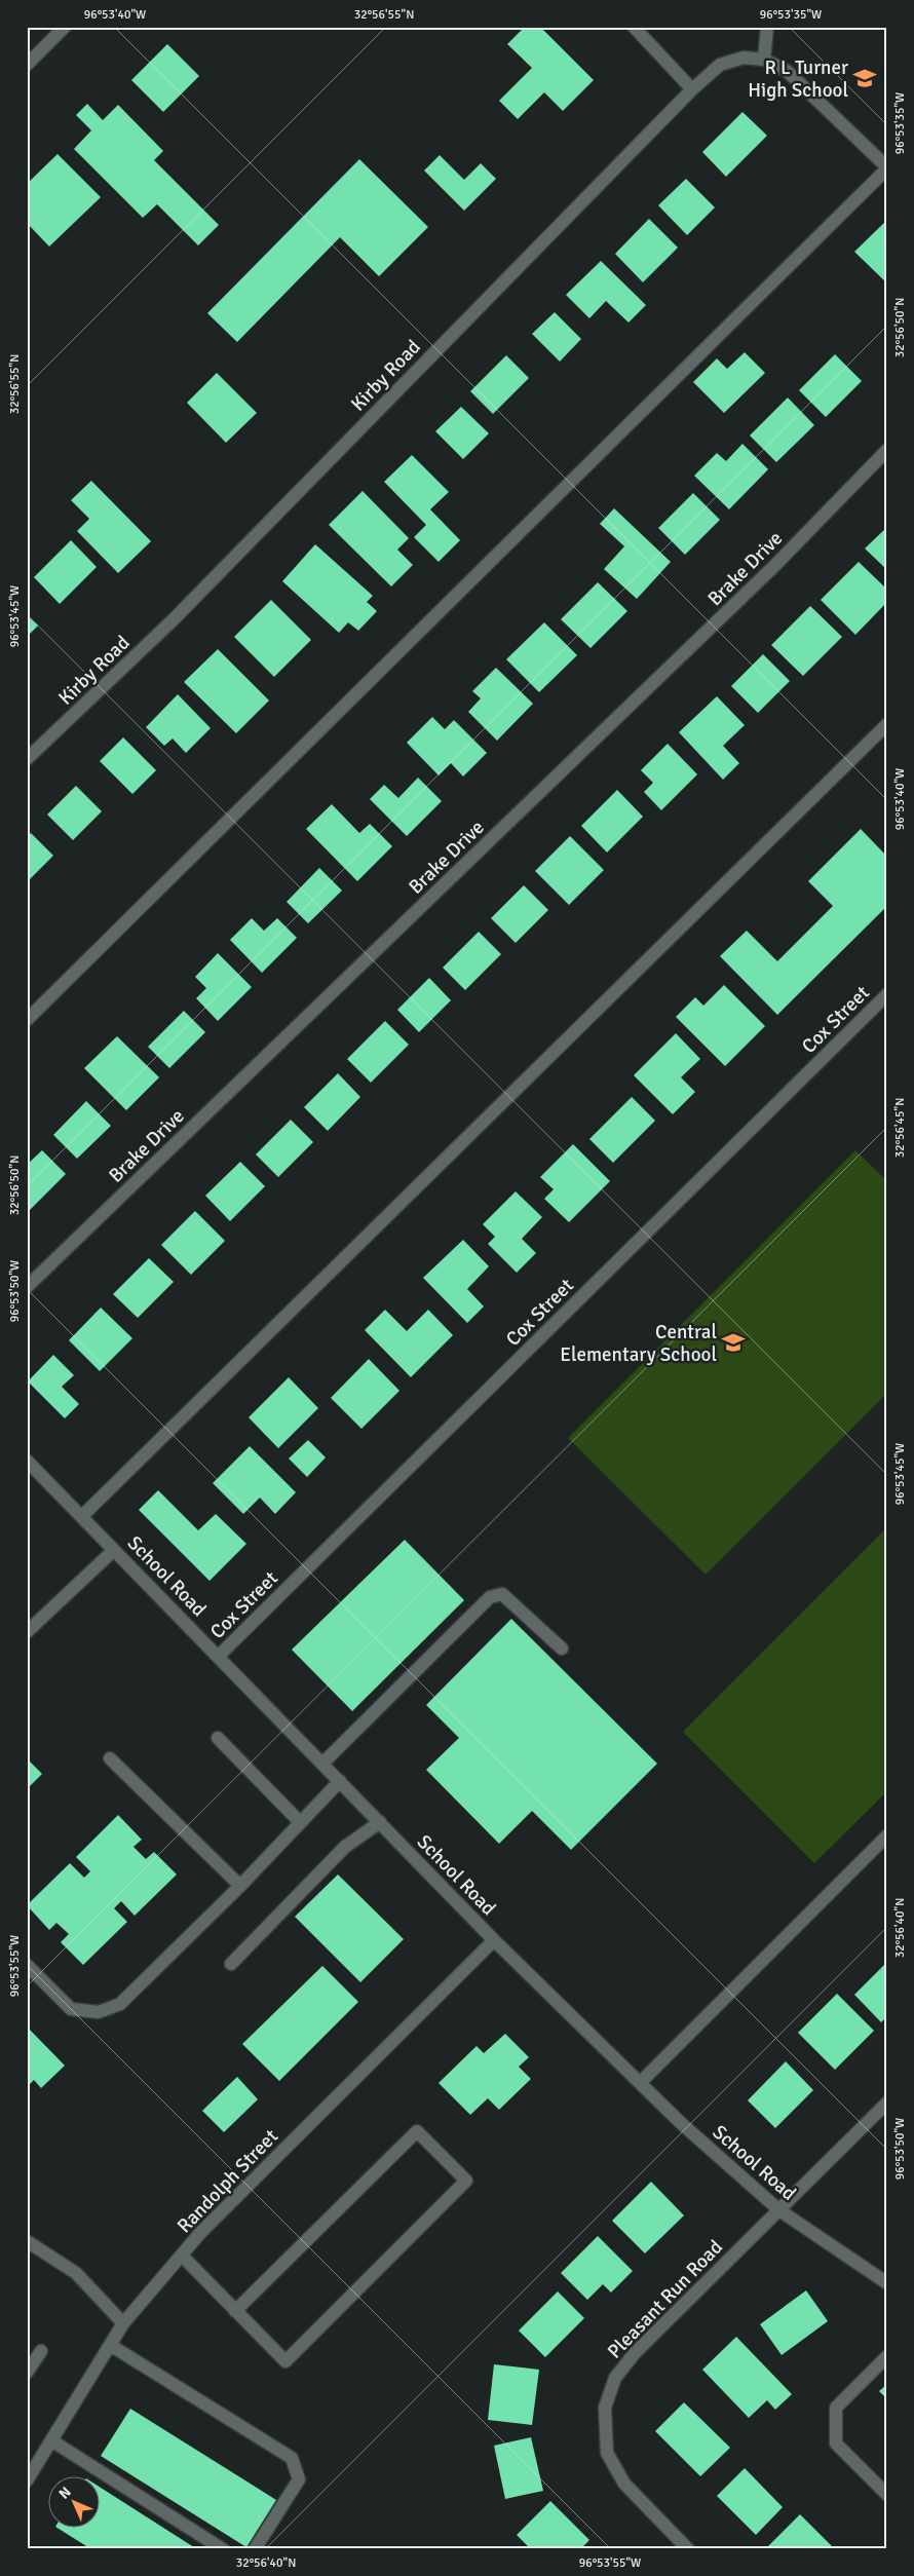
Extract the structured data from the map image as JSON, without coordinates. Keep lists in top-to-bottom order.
{
  "streets": {
    "street": [
      "Kirby Road",
      "Brake Drive",
      "Cox Street",
      "School Road",
      "Randolph Street",
      "Pleasant Run Road"
    ]
  },
  "crossings": [
    ["Cox Street", "School Road"],
    ["School Road", "Randolph Street"],
    ["School Road", "Pleasant Run Road"]
  ],
  "places": {
    "school or university": ["R L Turner High School", "Central Elementary School"]
  },
  "north": "top left",
  "coordinates": [
    "96°53'40\"W",
    "32°56'55\"N",
    "96°53'35\"W",
    "32°56'50\"N",
    "96°53'45\"W",
    "32°56'45\"N",
    "96°53'50\"W",
    "32°56'40\"N",
    "96°53'55\"W"
  ]
}
